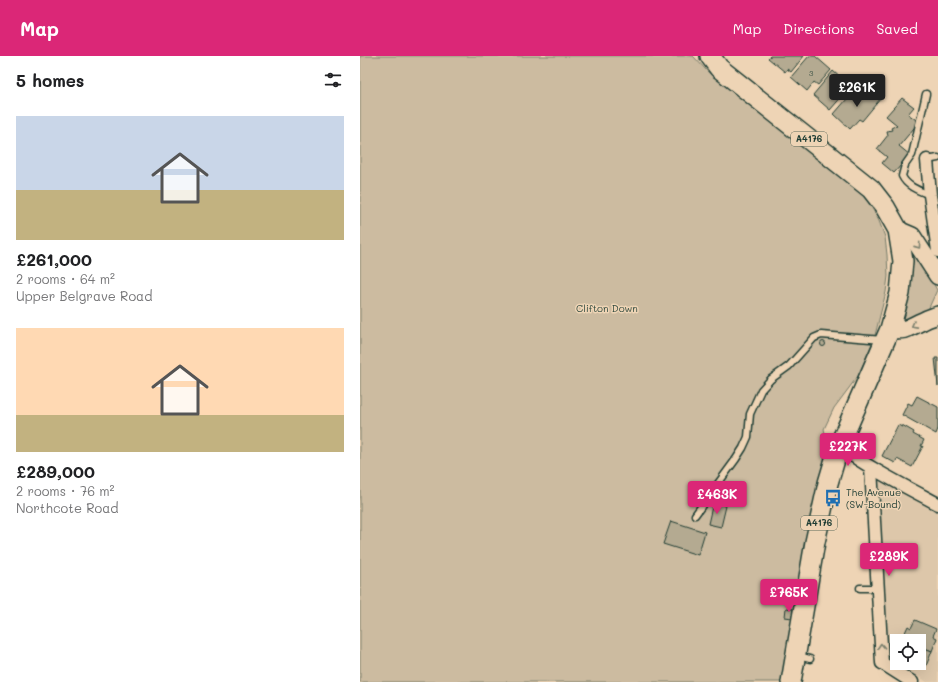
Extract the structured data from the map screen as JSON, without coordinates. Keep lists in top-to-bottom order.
{
  "streets": {
    "main road": ["A4176"]
  },
  "parks": ["Clifton Down"],
  "places": {
    "bus stop": ["The Avenue (SW-Bound)"]
  },
  "house_numbers": ["3"],
  "page": {
    "header": "Map",
    "nav": ["Map", "Directions", "Saved"],
    "heading": "5 homes",
    "price": [
      "£261K",
      "£227K",
      "£463K",
      "£289K",
      "£765K"
    ],
    "list": [
      {
        "name": "£261,000",
        "note": "2 rooms · 64 m² · Upper Belgrave Road"
      },
      {
        "name": "£289,000",
        "note": "2 rooms · 76 m² · Northcote Road"
      }
    ]
  }
}
